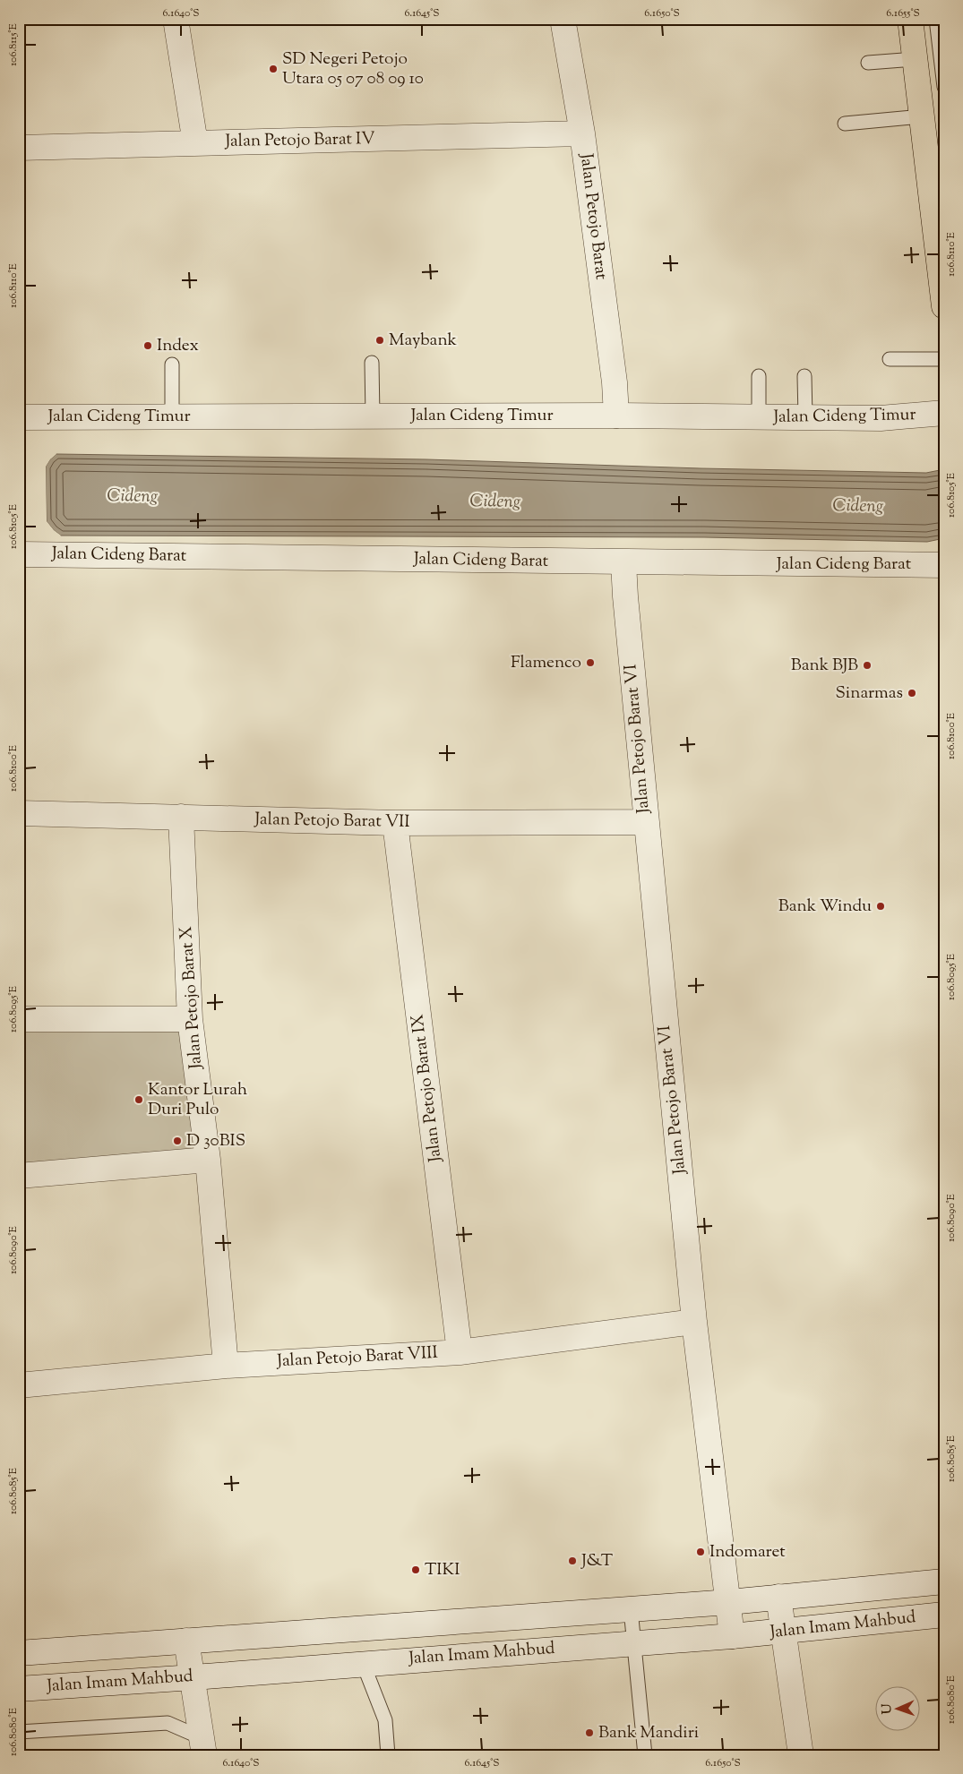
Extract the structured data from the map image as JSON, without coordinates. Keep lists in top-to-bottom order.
{
  "streets": {
    "street": [
      "Jalan Petojo Barat IV",
      "Jalan Petojo Barat",
      "Jalan Cideng Timur",
      "Jalan Cideng Barat",
      "Jalan Petojo Barat VI",
      "Jalan Petojo Barat VII",
      "Jalan Petojo Barat X",
      "Jalan Petojo Barat IX",
      "Jalan Petojo Barat VIII",
      "Jalan Imam Mahbud"
    ]
  },
  "crossings": [
    ["Jalan Petojo Barat IV", "Jalan Petojo Barat"],
    ["Jalan Petojo Barat", "Jalan Cideng Timur"],
    ["Jalan Cideng Barat", "Jalan Petojo Barat VI"],
    ["Jalan Petojo Barat VI", "Jalan Petojo Barat VII"],
    ["Jalan Petojo Barat VI", "Jalan Petojo Barat VIII"],
    ["Jalan Petojo Barat VI", "Jalan Imam Mahbud"],
    ["Jalan Petojo Barat VII", "Jalan Petojo Barat X"],
    ["Jalan Petojo Barat VII", "Jalan Petojo Barat IX"],
    ["Jalan Petojo Barat X", "Jalan Petojo Barat VIII"],
    ["Jalan Petojo Barat IX", "Jalan Petojo Barat VIII"]
  ],
  "water": ["Cideng"],
  "places": [
    "SD Negeri Petojo Utara 05 07 08 09 10",
    "Maybank",
    "Index",
    "Flamenco",
    "Bank BJB",
    "Sinarmas",
    "Bank Windu",
    "Kantor Lurah Duri Pulo",
    "D 30BIS",
    "Indomaret",
    "J&T",
    "TIKI",
    "Bank Mandiri"
  ],
  "north": "left",
  "coordinates": [
    "6.1640°S",
    "6.1645°S",
    "6.1650°S",
    "6.1655°S",
    "106.8115°E",
    "106.8110°E",
    "106.8105°E",
    "106.8100°E",
    "106.8095°E",
    "106.8090°E",
    "106.8085°E",
    "106.8080°E"
  ]
}
